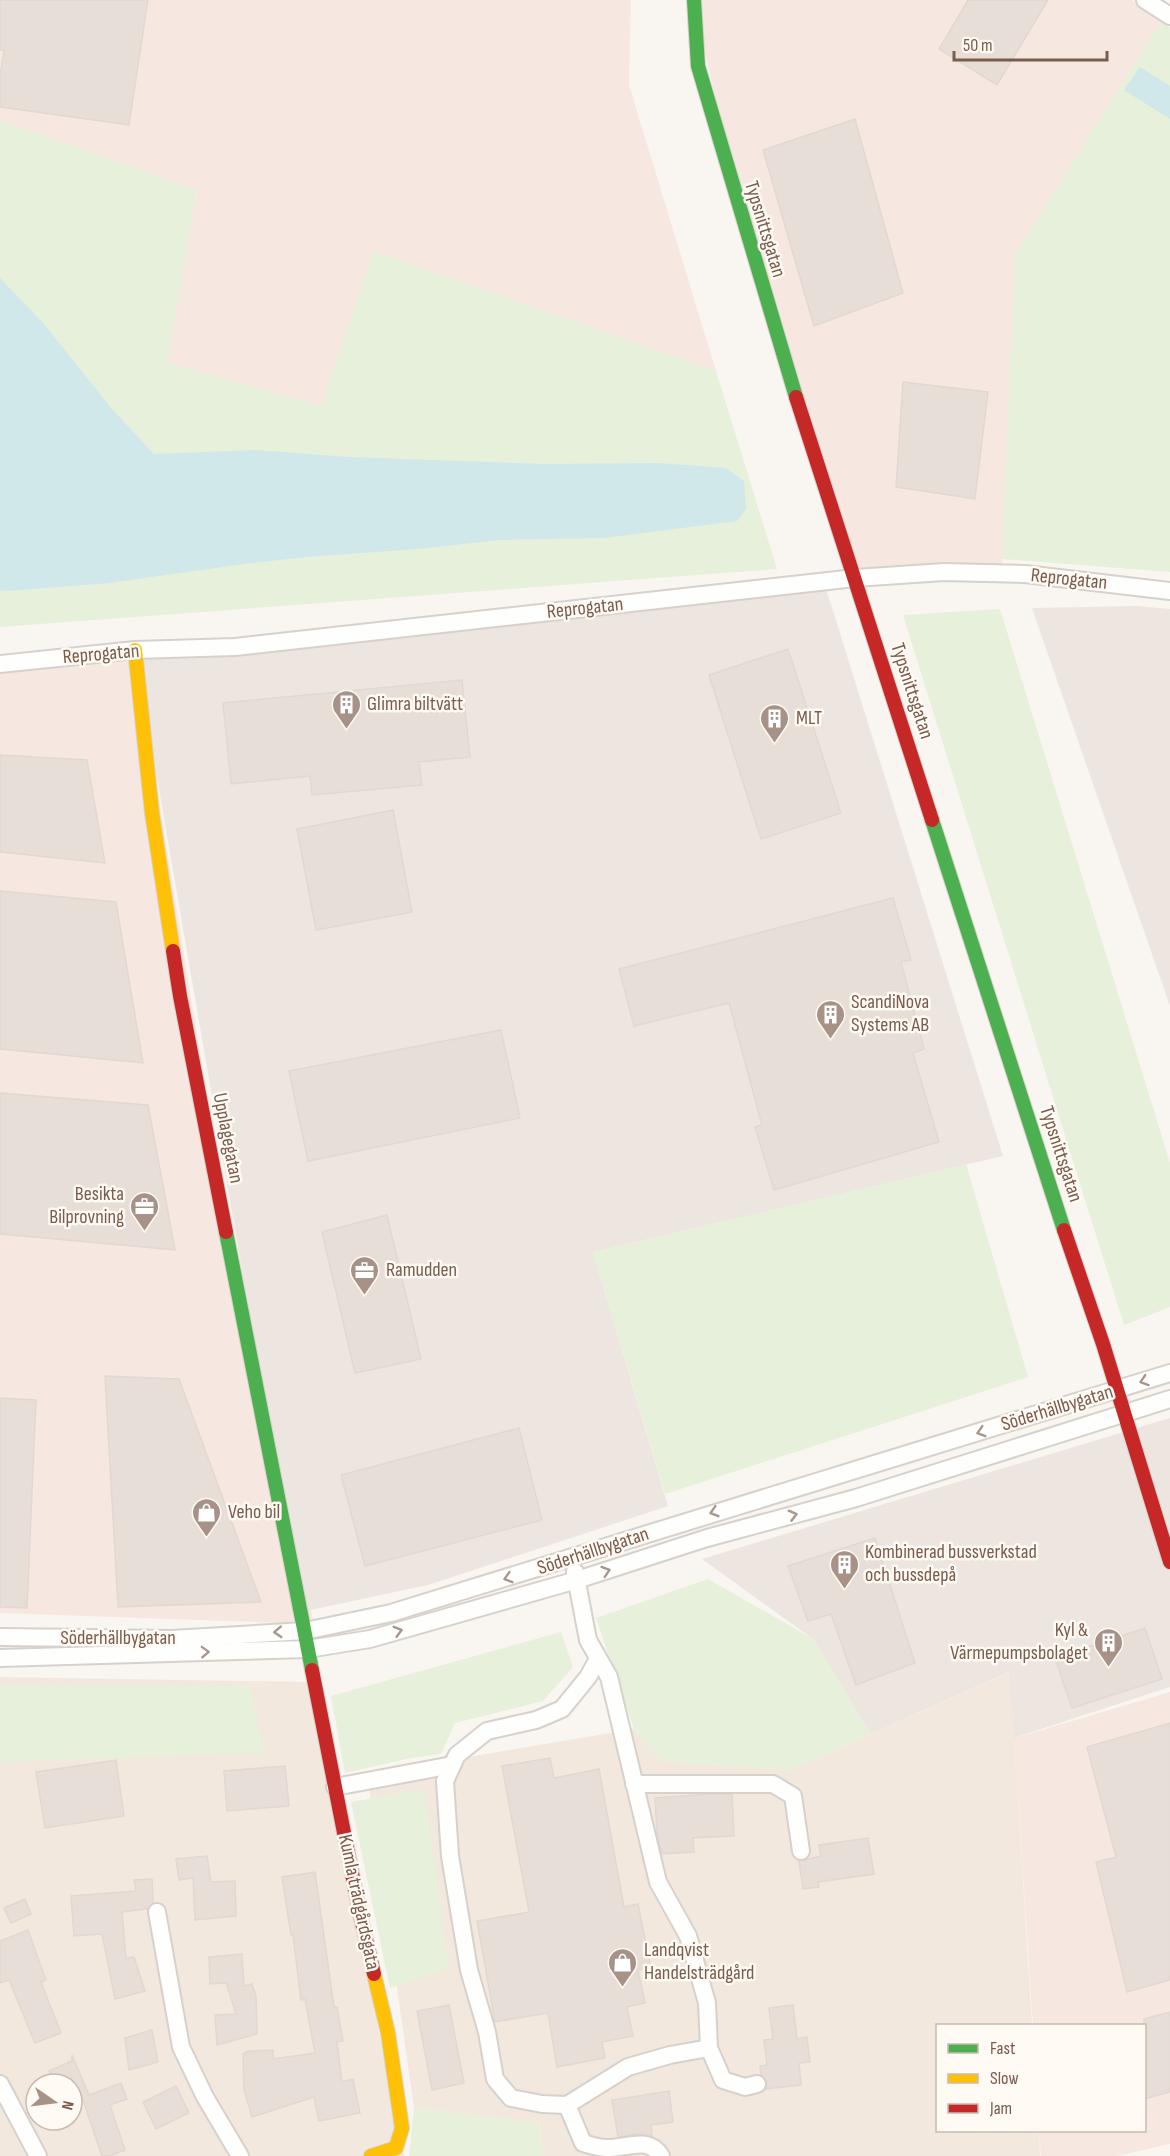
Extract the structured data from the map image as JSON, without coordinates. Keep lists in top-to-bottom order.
{
  "streets": {
    "street": [
      "Typsnittsgatan",
      "Reprogatan",
      "Upplagegatan",
      "Söderhällbygatan",
      "Kumla trädgårdsgata"
    ]
  },
  "crossings": [
    ["Typsnittsgatan", "Reprogatan"],
    ["Typsnittsgatan", "Söderhällbygatan"],
    ["Reprogatan", "Upplagegatan"],
    ["Upplagegatan", "Söderhällbygatan"],
    ["Upplagegatan", "Kumla trädgårdsgata"],
    ["Söderhällbygatan", "Kumla trädgårdsgata"]
  ],
  "places": {
    "building": [
      "Glimra biltvätt",
      "MLT",
      "ScandiNova Systems AB",
      "Kombinerad bussverkstad och bussdepå",
      "Kyl & Värmepumpsbolaget"
    ],
    "office": ["Besikta Bilprovning", "Ramudden"],
    "shop": ["Veho bil", "Landqvist Handelsträdgård"]
  },
  "legend": ["Fast", "Slow", "Jam"],
  "scale_bar": "50 m",
  "north": "right"
}
